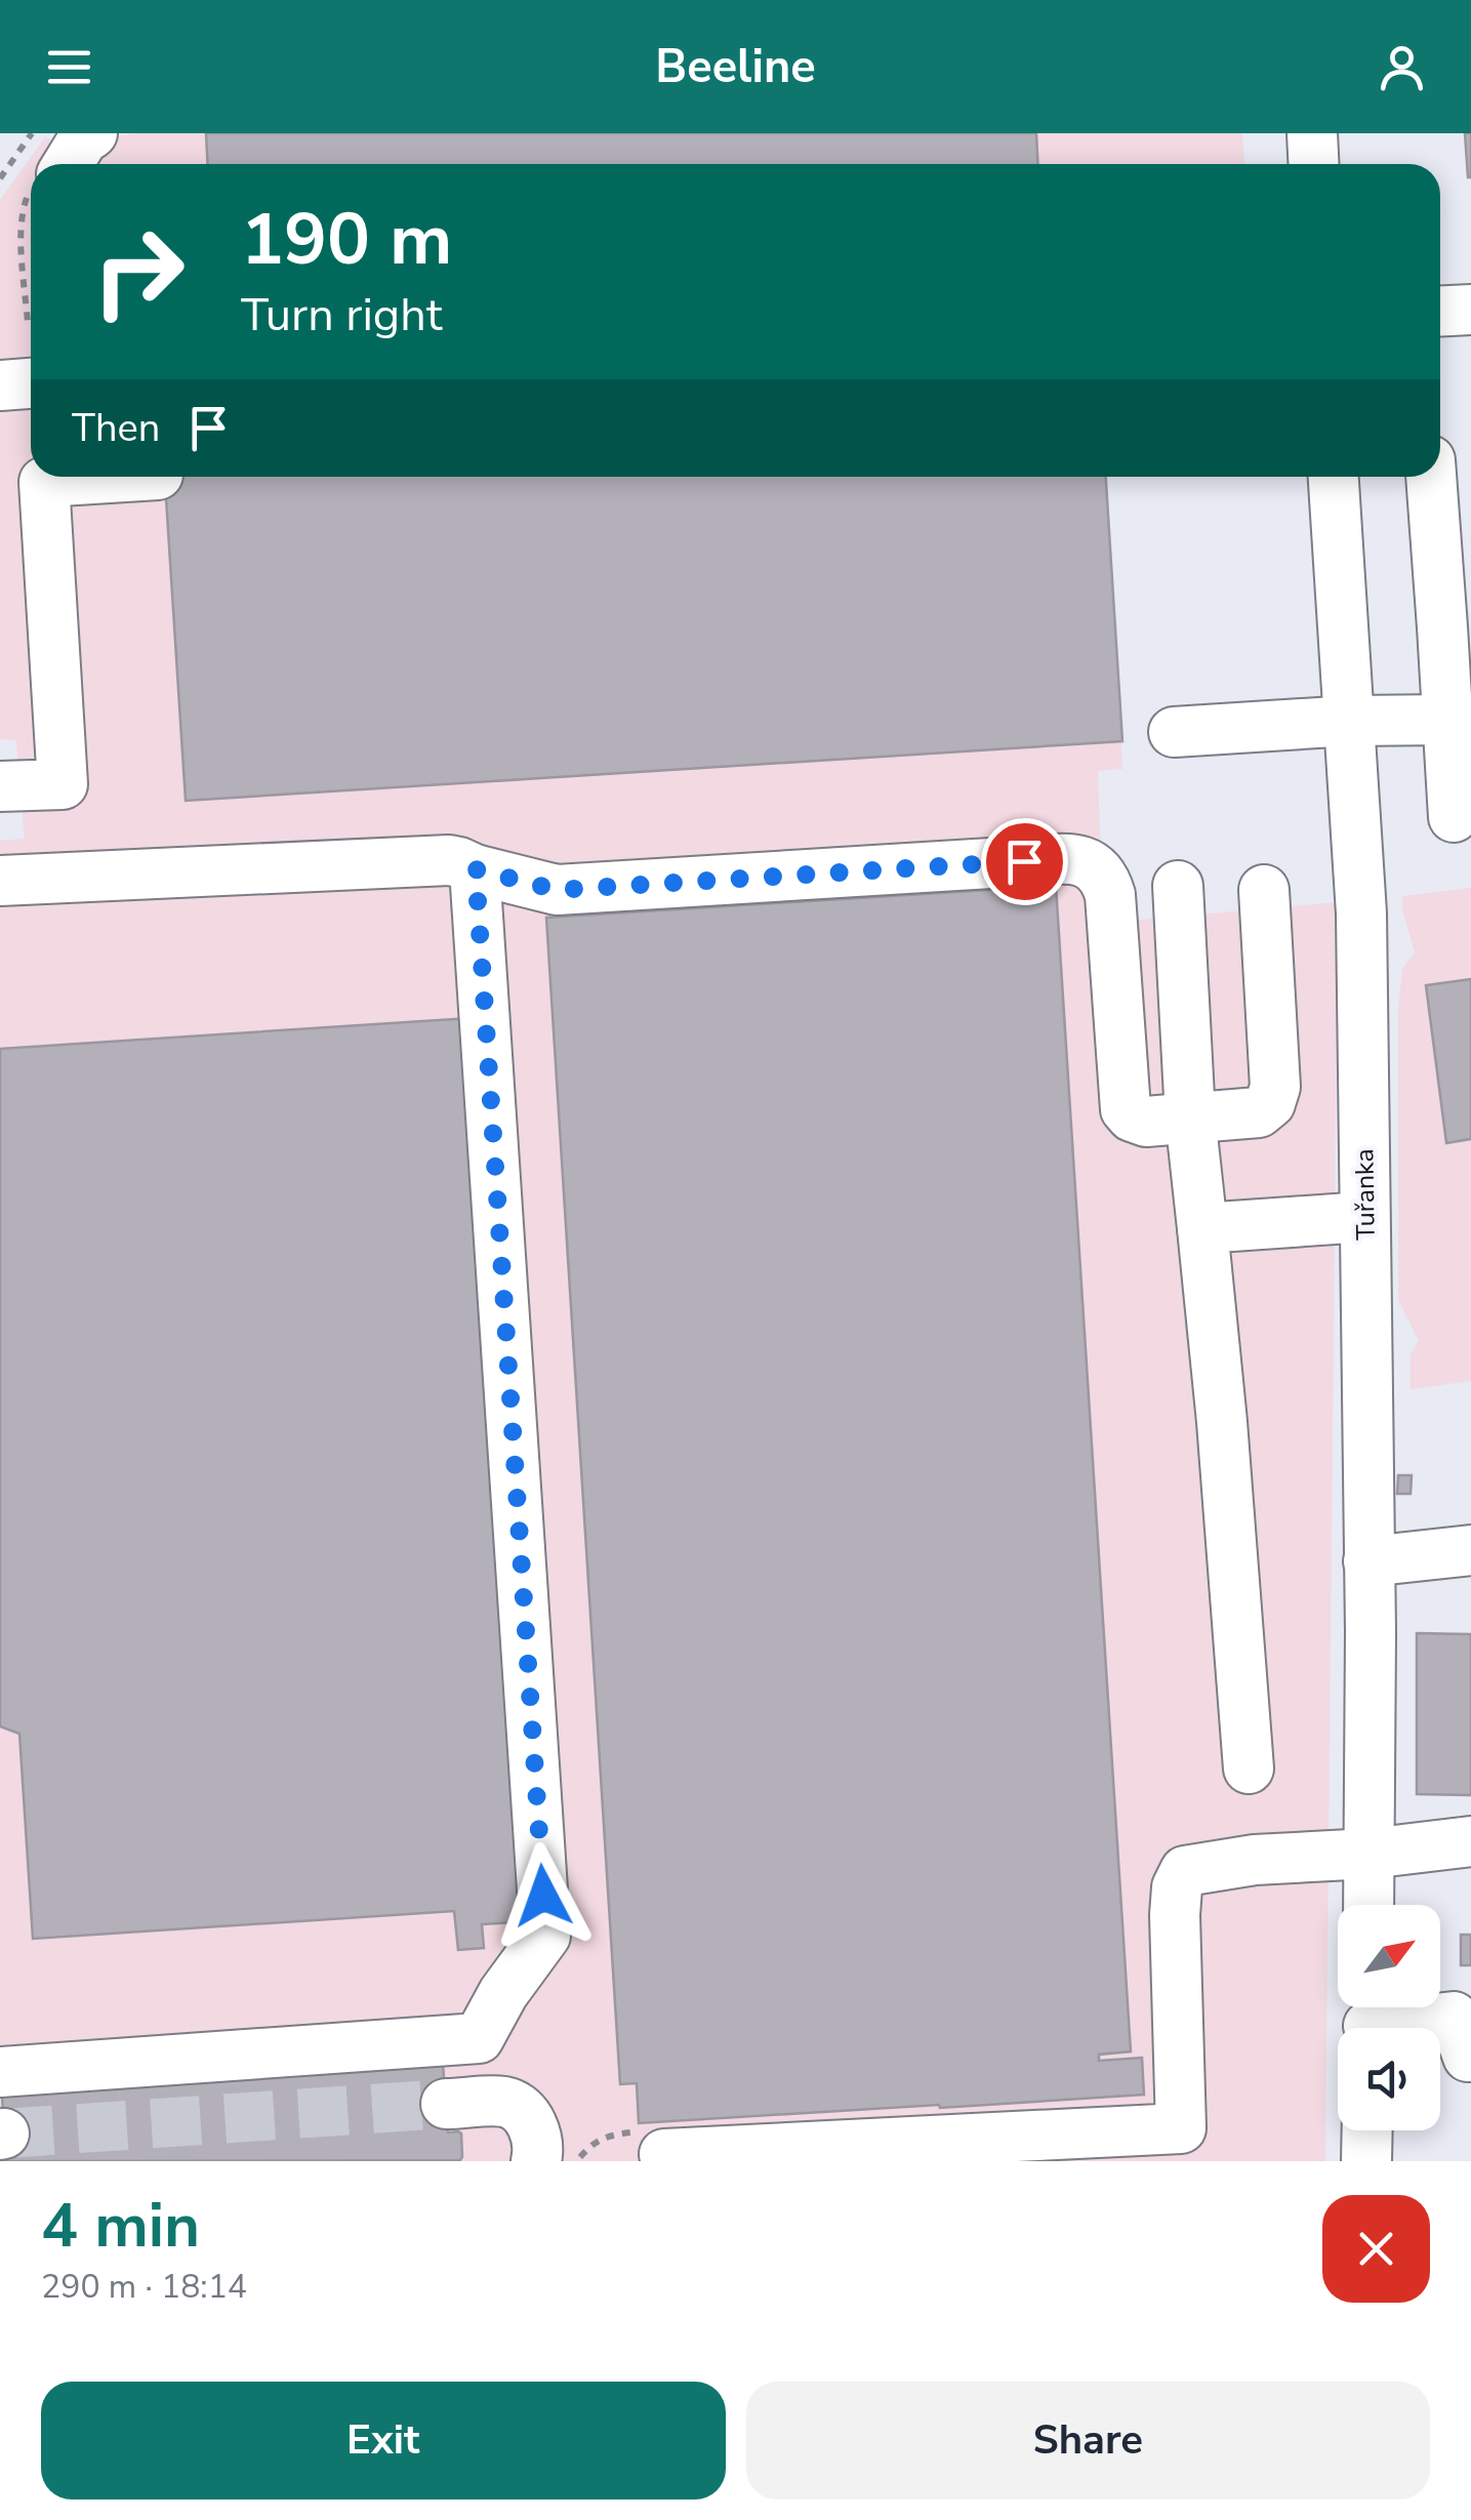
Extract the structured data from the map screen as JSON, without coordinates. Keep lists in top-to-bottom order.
{
  "streets": {
    "street": ["Tuřanka"]
  },
  "north": "top right",
  "page": {
    "header": "Beeline",
    "turn": ["190 m", "Turn right"],
    "then": "Then",
    "heading": ["4 min", "290 m · 18:14"],
    "buttons": ["Exit", "Share"]
  }
}
